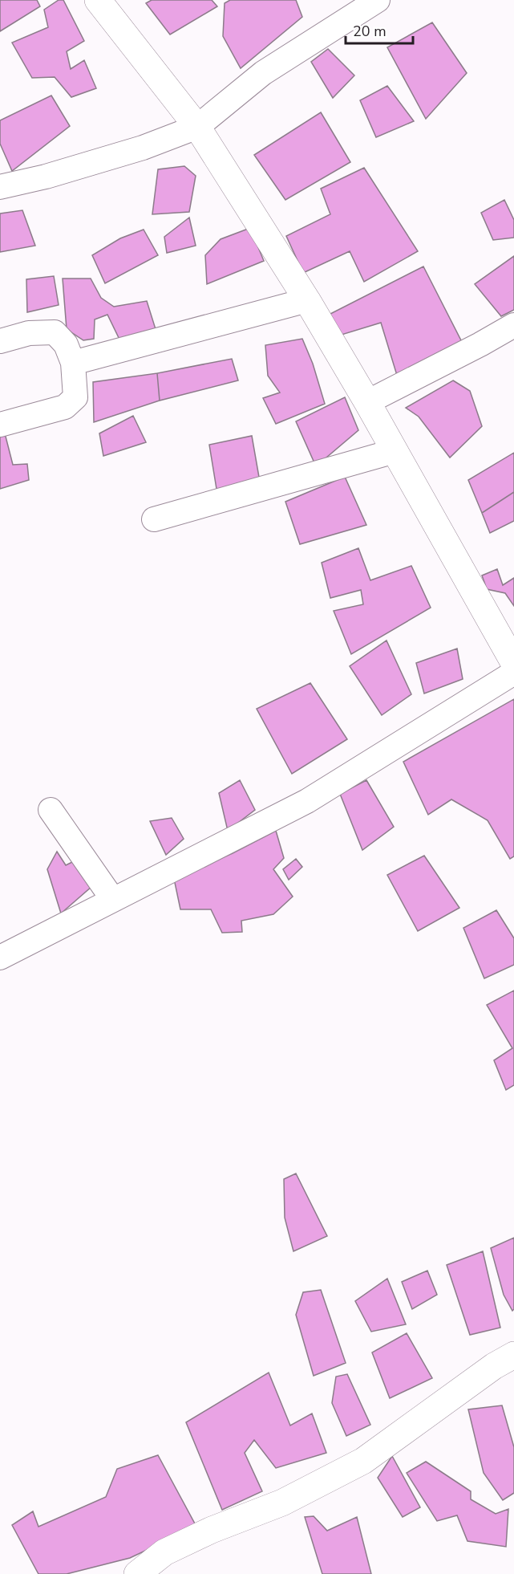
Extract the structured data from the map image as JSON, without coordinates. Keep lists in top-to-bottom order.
{
  "scale_bar": "20 m"
}
